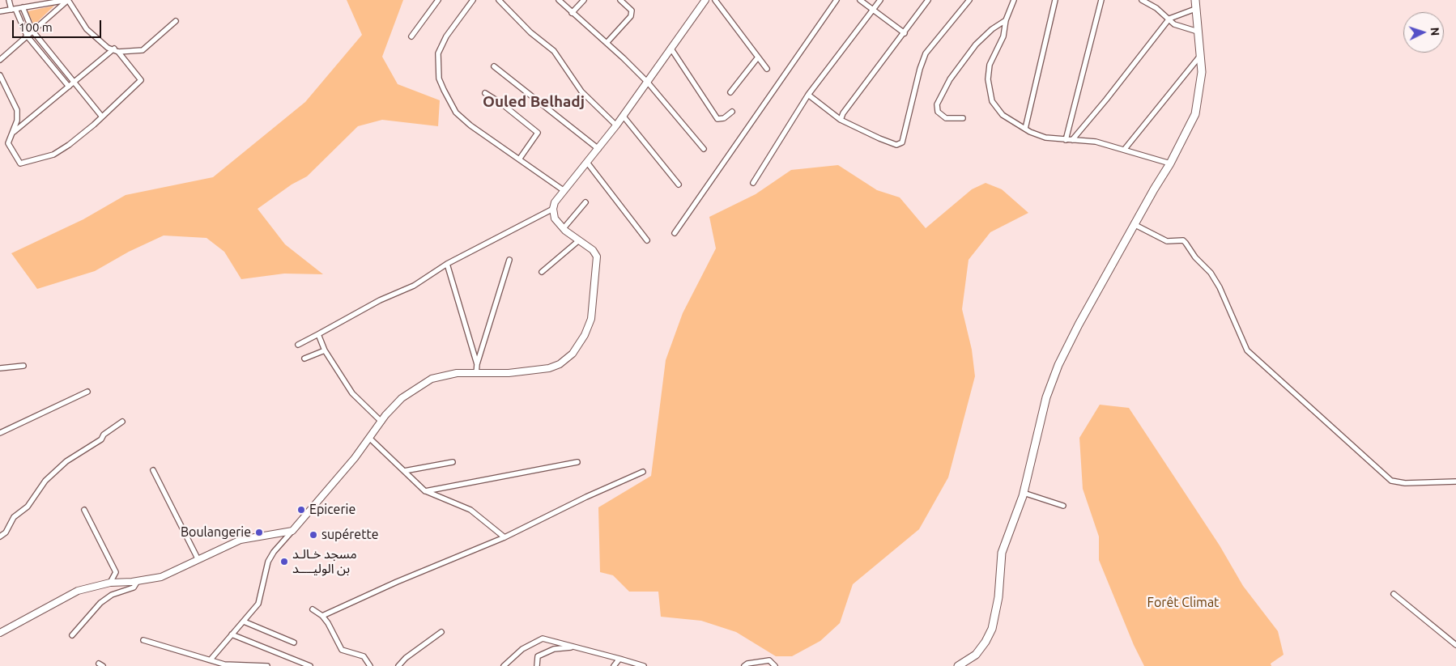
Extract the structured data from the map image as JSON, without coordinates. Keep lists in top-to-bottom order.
{
  "districts": ["Ouled Belhadj"],
  "parks": ["Forêt Climat"],
  "places": [
    "Epicerie",
    "Boulangerie",
    "supérette",
    "مسجد خـالـد بن الوليــــد"
  ],
  "scale_bar": "100 m",
  "north": "right"
}
